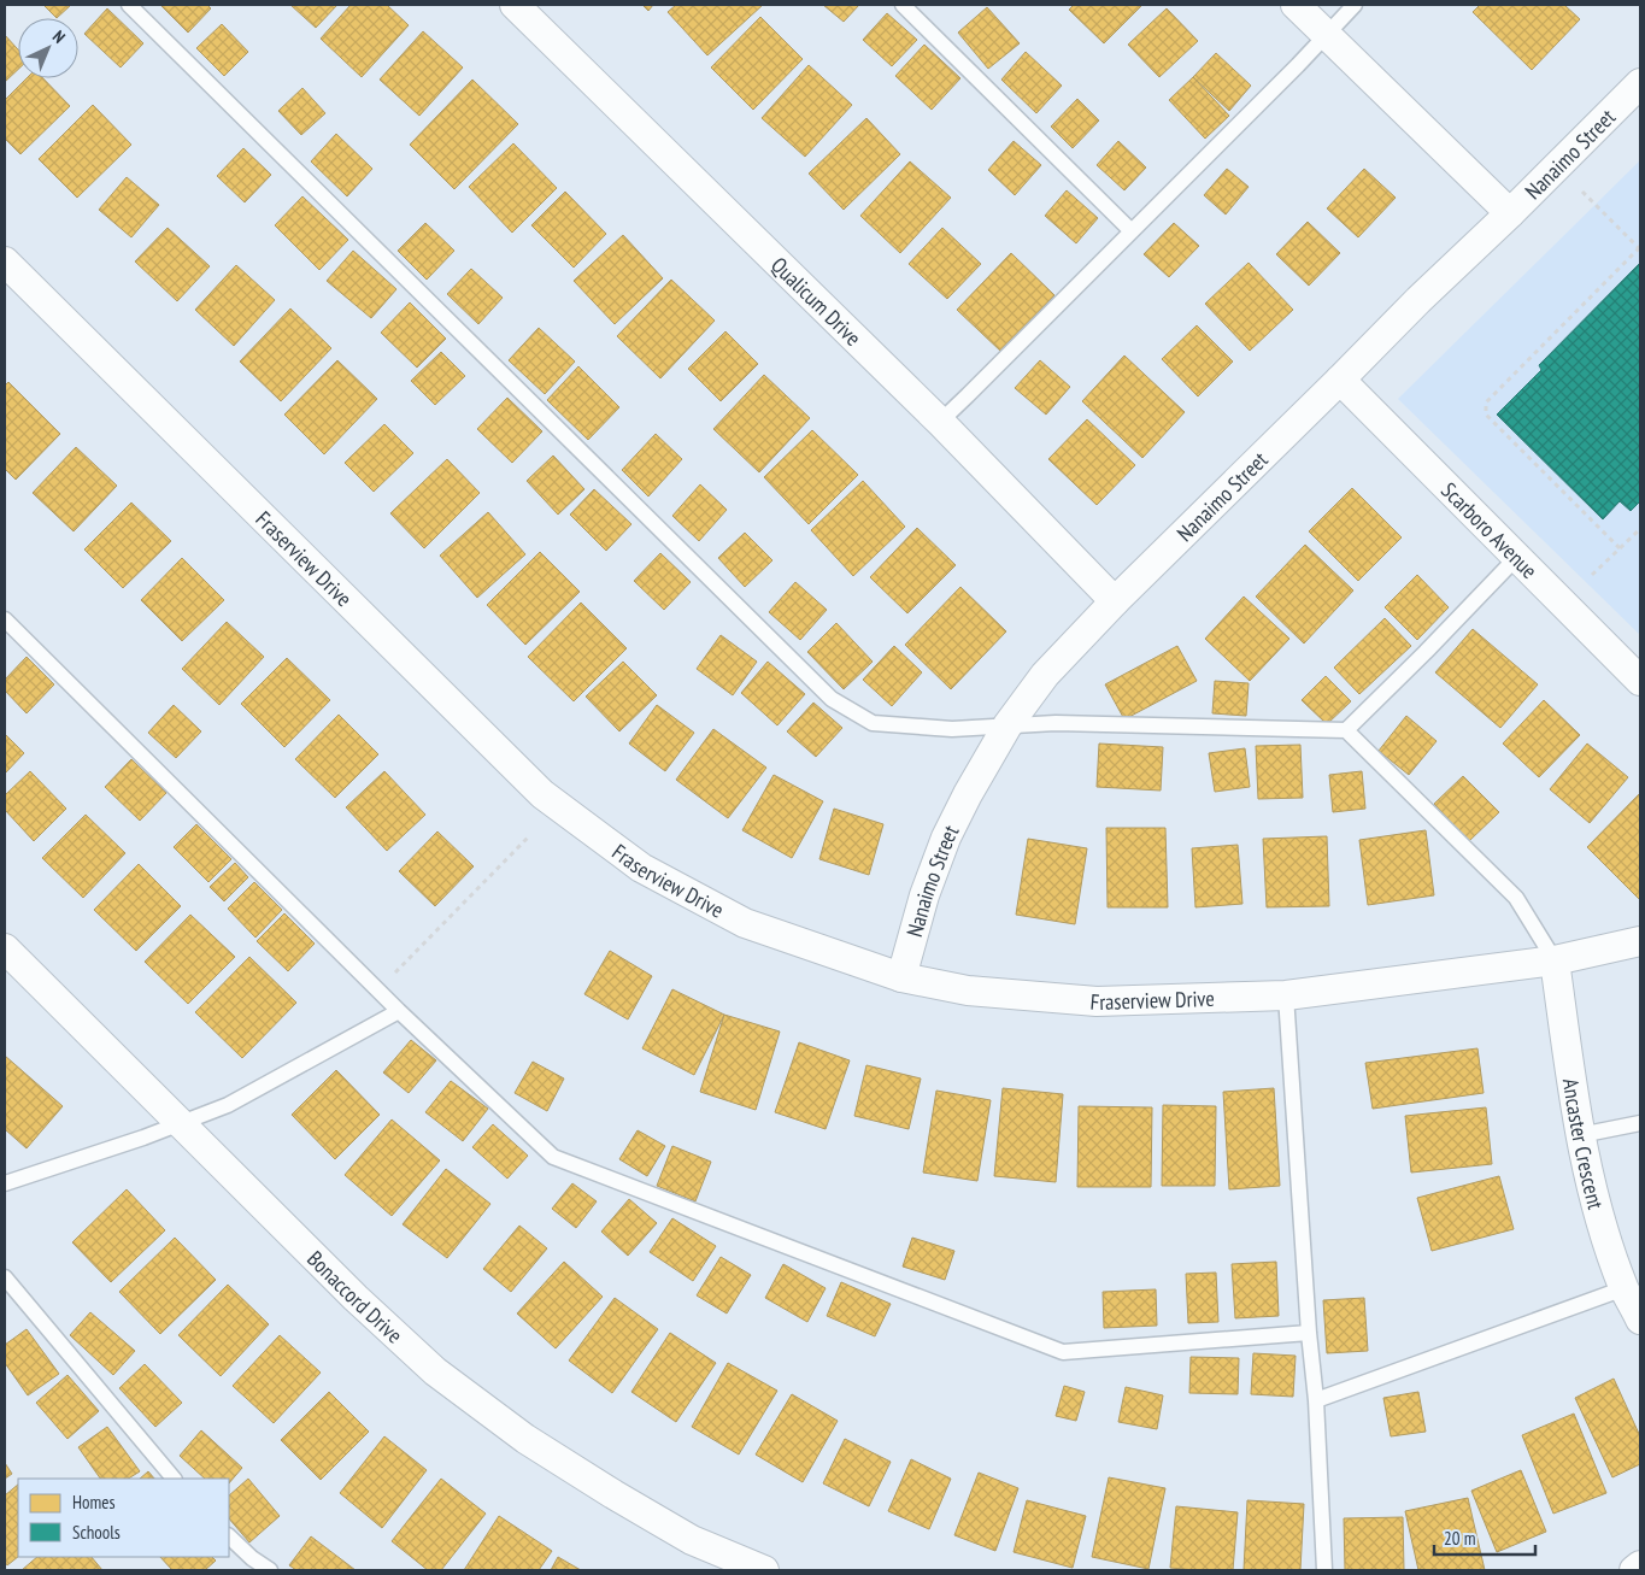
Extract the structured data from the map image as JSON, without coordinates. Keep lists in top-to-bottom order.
{
  "streets": {
    "street": [
      "Nanaimo Street",
      "Qualicum Drive",
      "Scarboro Avenue",
      "Fraserview Drive",
      "Ancaster Crescent",
      "Bonaccord Drive"
    ]
  },
  "crossings": [
    ["Nanaimo Street", "Qualicum Drive"],
    ["Nanaimo Street", "Scarboro Avenue"],
    ["Nanaimo Street", "Fraserview Drive"],
    ["Fraserview Drive", "Ancaster Crescent"]
  ],
  "legend": ["Homes", "Schools"],
  "scale_bar": "20 m",
  "north": "top right"
}
